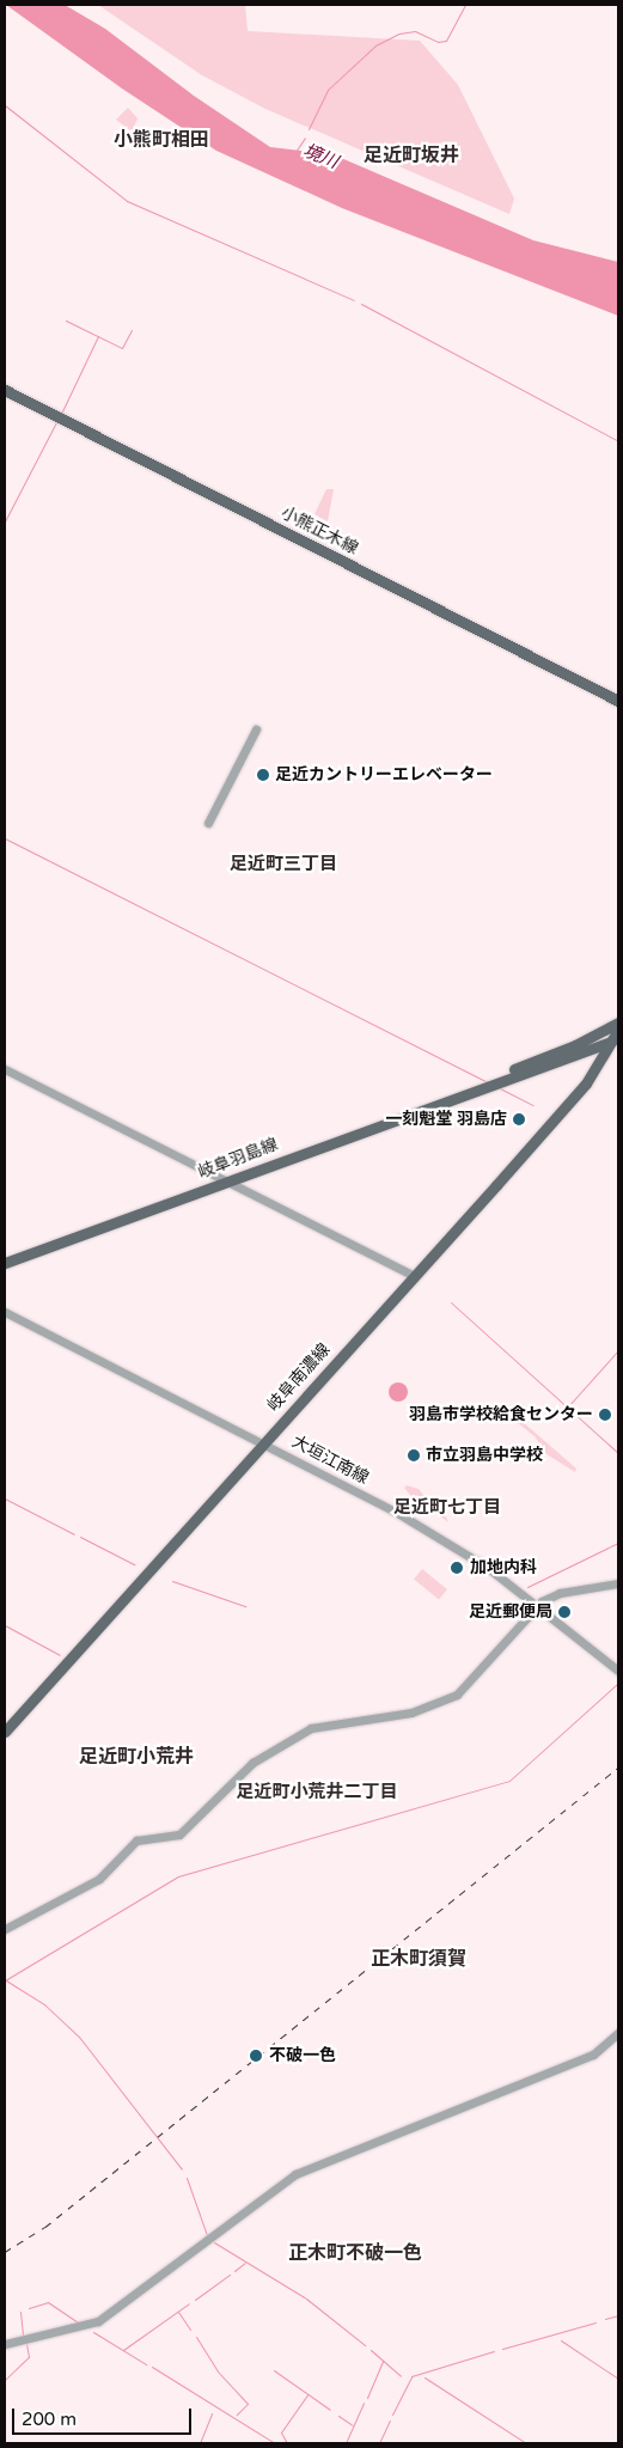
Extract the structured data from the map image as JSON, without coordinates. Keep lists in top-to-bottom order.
{
  "streets": {
    "main road": ["小熊正木線", "岐阜羽島線", "岐阜南濃線"],
    "street": ["大垣江南線"]
  },
  "crossings": [
    ["岐阜羽島線", "岐阜南濃線"],
    ["岐阜南濃線", "大垣江南線"]
  ],
  "districts": [
    "小熊町相田",
    "足近町坂井",
    "足近町三丁目",
    "足近町七丁目",
    "足近町小荒井",
    "足近町小荒井二丁目",
    "正木町須賀",
    "正木町不破一色"
  ],
  "water": ["境川"],
  "places": [
    "足近カントリーエレベーター",
    "一刻魁堂 羽島店",
    "羽島市学校給食センター",
    "市立羽島中学校",
    "加地内科",
    "足近郵便局",
    "不破一色"
  ],
  "scale_bar": "200 m"
}
